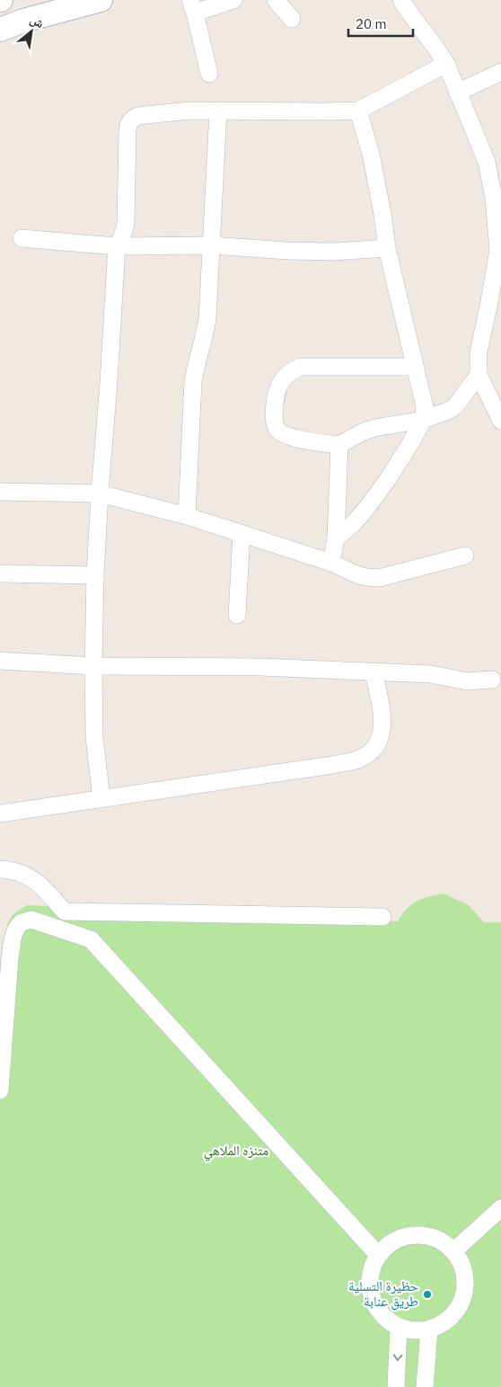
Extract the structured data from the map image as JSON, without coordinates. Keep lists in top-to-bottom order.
{
  "parks": ["متنزه الملاهي"],
  "places": ["حظيرة التسلية طريق عنابة"],
  "scale_bar": "20 m",
  "north": "top right"
}
